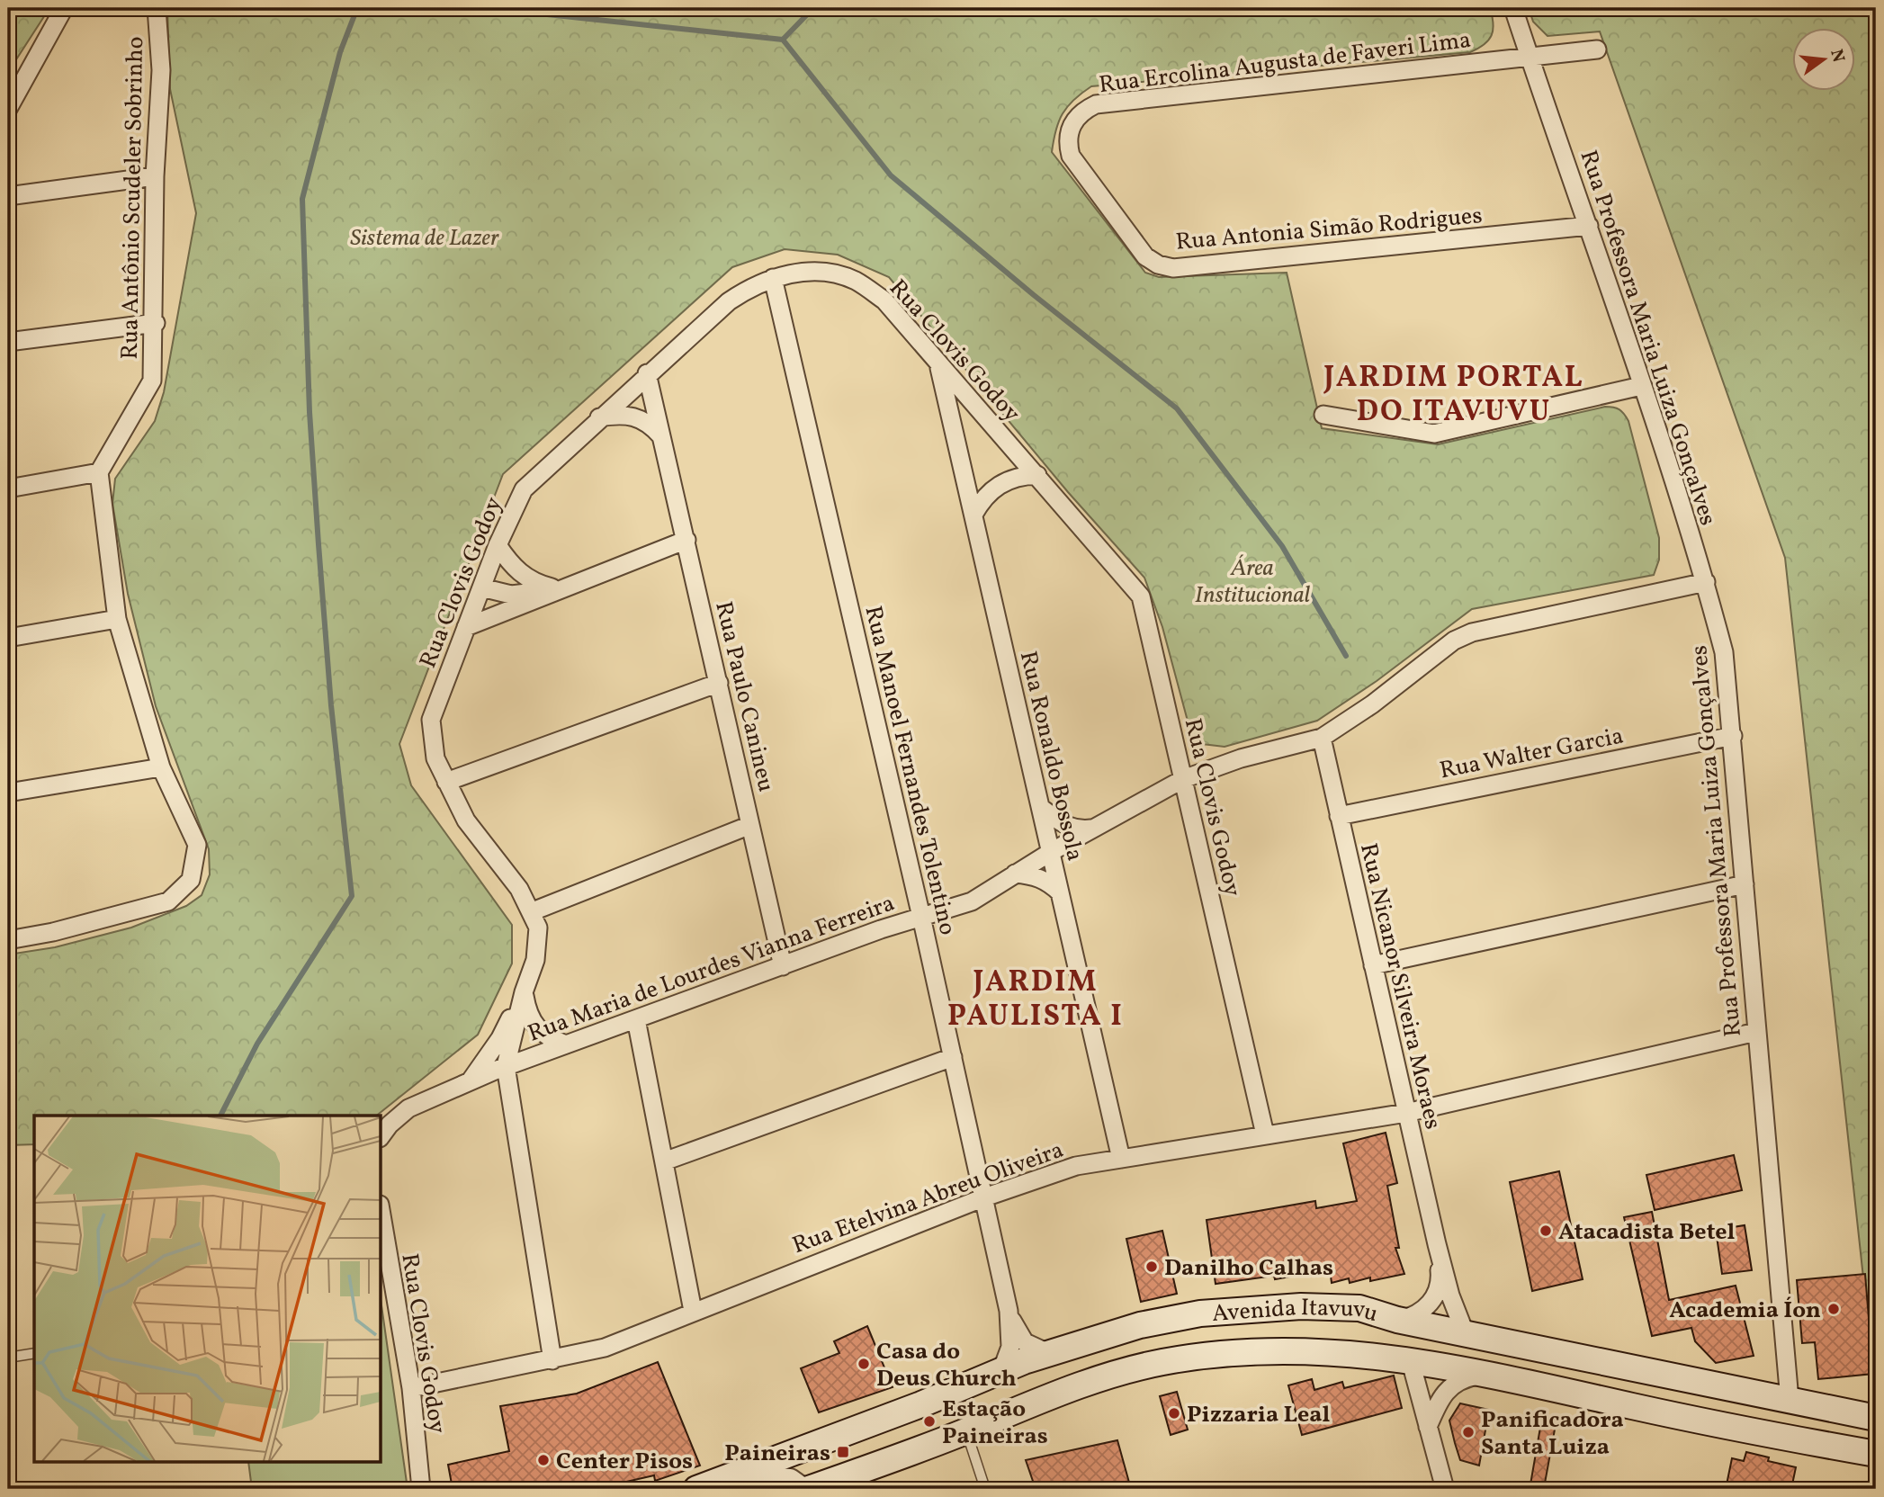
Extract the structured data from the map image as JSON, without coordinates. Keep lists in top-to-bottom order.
{
  "streets": {
    "main road": ["Avenida Itavuvu"],
    "street": [
      "Rua Ercolina Augusta de Faveri Lima",
      "Rua Antônio Scudeler Sobrinho",
      "Rua Antonia Simão Rodrigues",
      "Rua Professora Maria Luiza Gonçalves",
      "Rua Clovis Godoy",
      "Rua Paulo Canineu",
      "Rua Walter Garcia",
      "Rua Ronaldo Bossola",
      "Rua Manoel Fernandes Tolentino",
      "Rua Maria de Lourdes Vianna Ferreira",
      "Rua Nicanor Silveira Moraes",
      "Rua Etelvina Abreu Oliveira"
    ]
  },
  "crossings": [
    ["Rua Ercolina Augusta de Faveri Lima", "Rua Antonia Simão Rodrigues"],
    ["Rua Ercolina Augusta de Faveri Lima", "Rua Professora Maria Luiza Gonçalves"],
    ["Rua Antonia Simão Rodrigues", "Rua Professora Maria Luiza Gonçalves"],
    ["Rua Professora Maria Luiza Gonçalves", "Rua Walter Garcia"],
    ["Rua Professora Maria Luiza Gonçalves", "Rua Maria de Lourdes Vianna Ferreira"],
    ["Rua Professora Maria Luiza Gonçalves", "Rua Etelvina Abreu Oliveira"],
    ["Rua Professora Maria Luiza Gonçalves", "Avenida Itavuvu"],
    ["Rua Clovis Godoy", "Rua Paulo Canineu"],
    ["Rua Clovis Godoy", "Rua Ronaldo Bossola"],
    ["Rua Clovis Godoy", "Rua Manoel Fernandes Tolentino"],
    ["Rua Clovis Godoy", "Rua Maria de Lourdes Vianna Ferreira"],
    ["Rua Clovis Godoy", "Rua Etelvina Abreu Oliveira"],
    ["Rua Paulo Canineu", "Rua Maria de Lourdes Vianna Ferreira"],
    ["Rua Walter Garcia", "Rua Nicanor Silveira Moraes"],
    ["Rua Ronaldo Bossola", "Rua Maria de Lourdes Vianna Ferreira"],
    ["Rua Ronaldo Bossola", "Rua Etelvina Abreu Oliveira"],
    ["Rua Manoel Fernandes Tolentino", "Rua Maria de Lourdes Vianna Ferreira"],
    ["Rua Manoel Fernandes Tolentino", "Rua Etelvina Abreu Oliveira"],
    ["Rua Manoel Fernandes Tolentino", "Avenida Itavuvu"],
    ["Rua Maria de Lourdes Vianna Ferreira", "Rua Nicanor Silveira Moraes"],
    ["Rua Nicanor Silveira Moraes", "Rua Etelvina Abreu Oliveira"],
    ["Rua Nicanor Silveira Moraes", "Avenida Itavuvu"]
  ],
  "districts": ["JARDIM PORTAL DO ITAVUVU", "JARDIM PAULISTA I"],
  "parks": ["Sistema de Lazer", "Área Institucional"],
  "places": {
    "other": [
      "Atacadista Betel",
      "Danilho Calhas",
      "Academia Íon",
      "Casa do Deus Church",
      "Pizzaria Leal",
      "Estação Paineiras",
      "Panificadora Santa Luiza",
      "Center Pisos"
    ],
    "transit": ["Paineiras"]
  },
  "north": "right"
}
